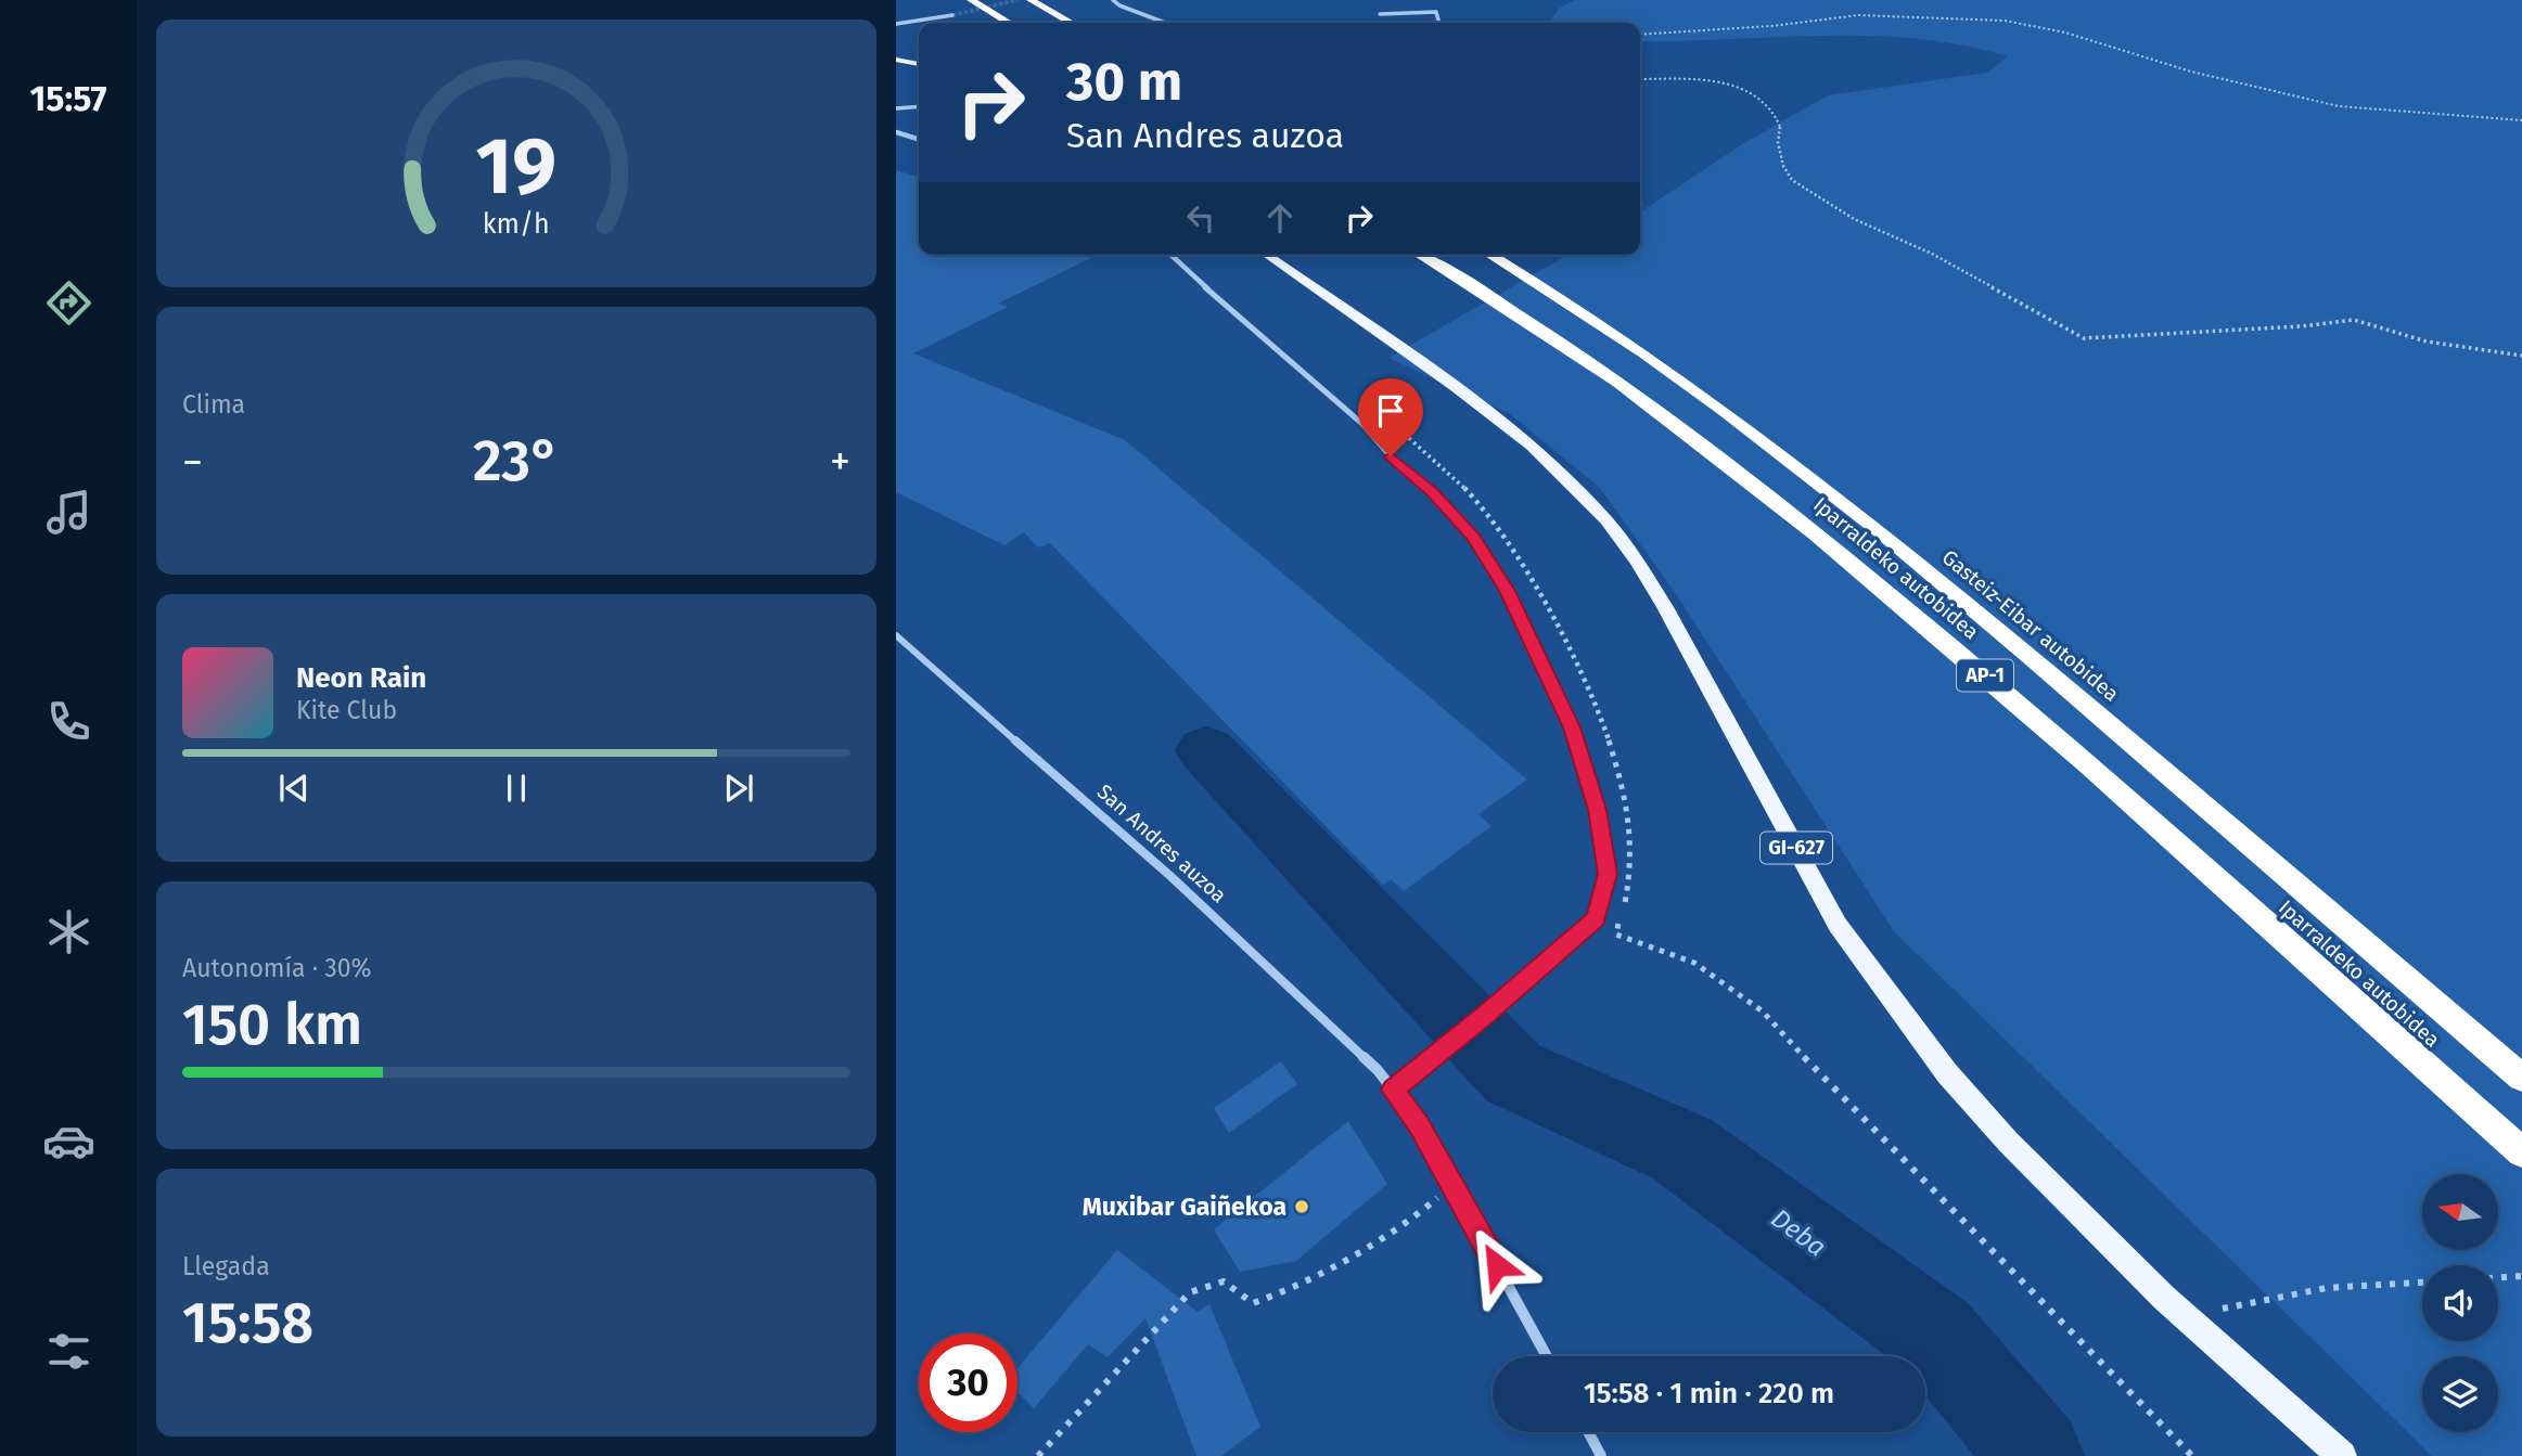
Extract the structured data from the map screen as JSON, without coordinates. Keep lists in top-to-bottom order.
{
  "streets": {
    "highway": ["Iparraldeko autobidea", "Gasteiz-Eibar autobidea", "AP-1"],
    "main road": ["GI-627"],
    "street": ["San Andres auzoa"]
  },
  "water": ["Deba"],
  "places": ["Muxibar Gaiñekoa"],
  "north": "left",
  "page": {
    "tabs": "15:57",
    "turn": ["30 m", "San Andres auzoa"],
    "tile": [
      "Clima",
      ["Autonomía · 30%", "150 km"],
      ["Llegada", "15:58"]
    ],
    "heat": ["−", "23°", "+"],
    "song": ["Neon Rain", "Kite Club"],
    "limit": "30",
    "trip": "15:58 · 1 min · 220 m",
    "gauge": ["19", "km/h"]
  }
}
